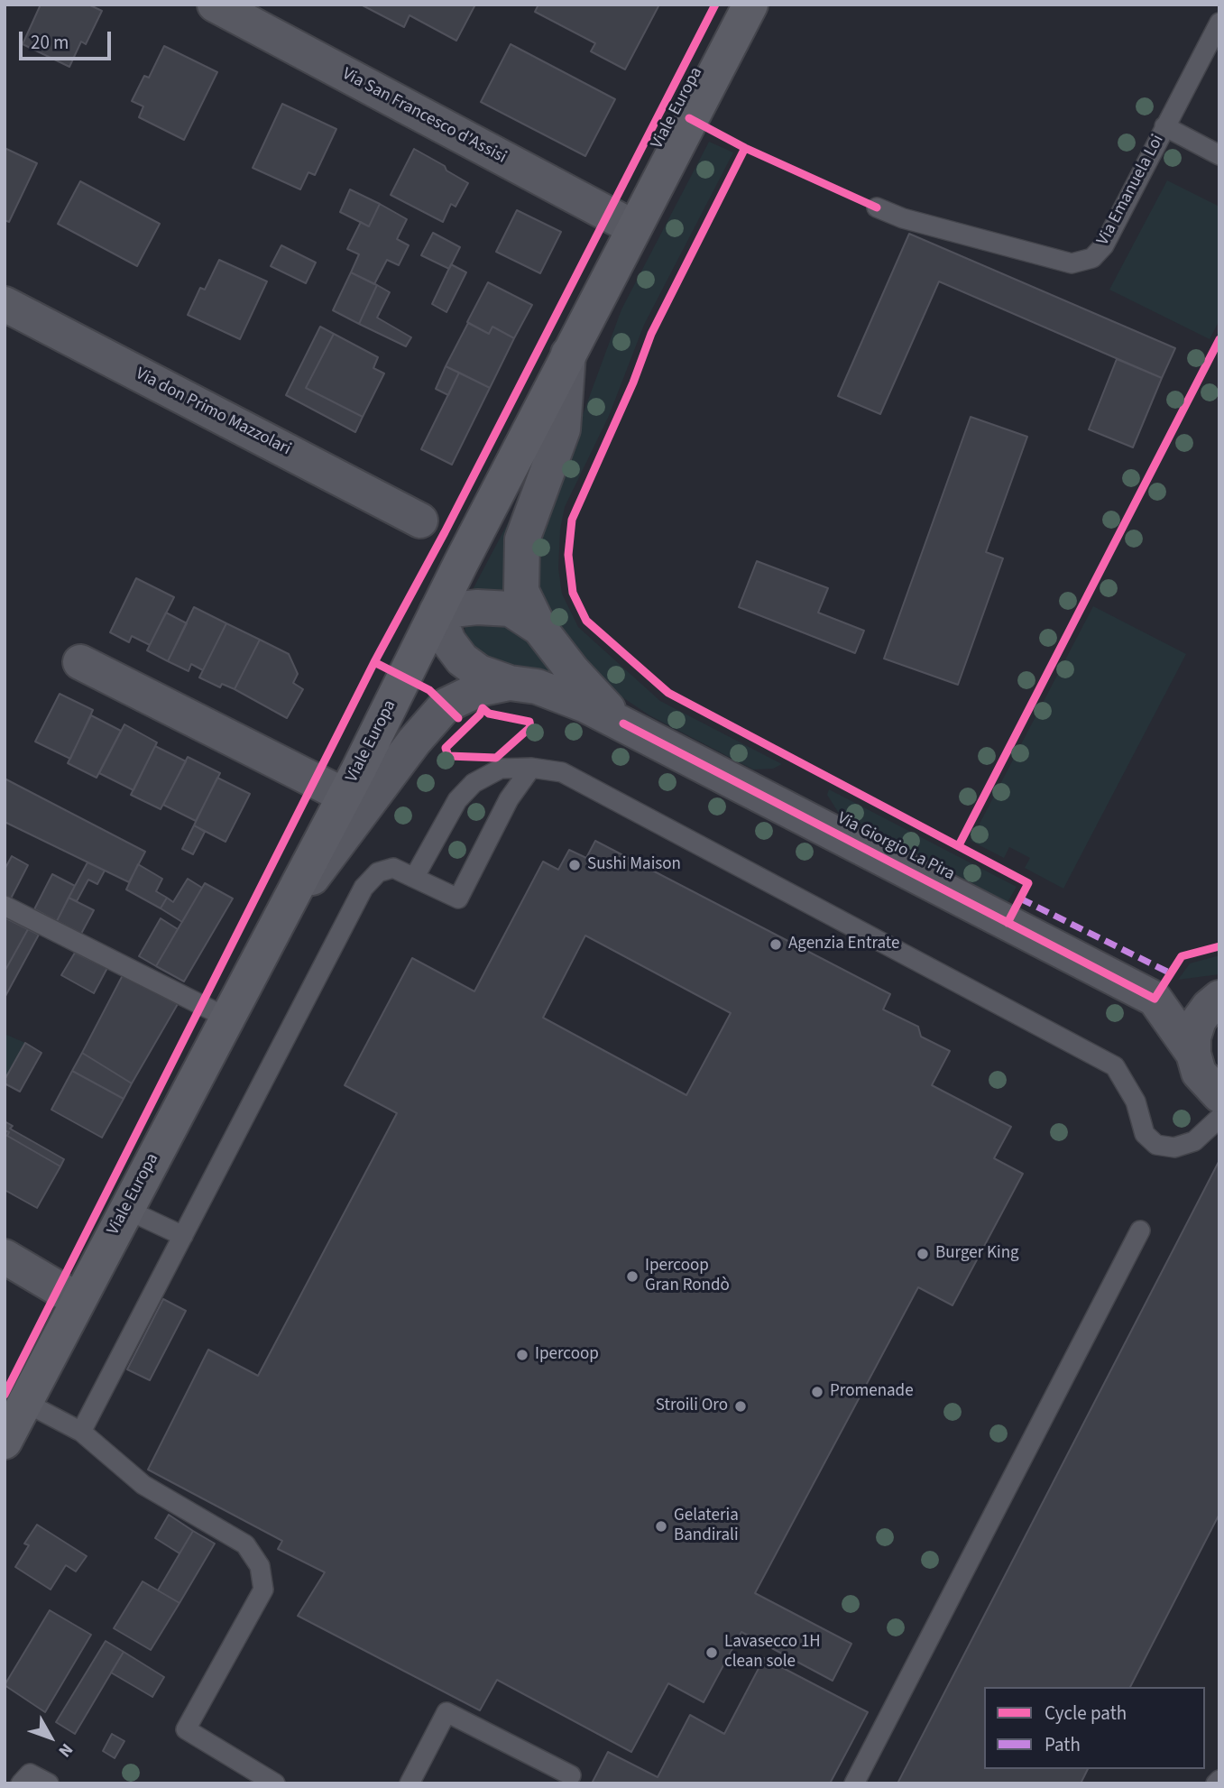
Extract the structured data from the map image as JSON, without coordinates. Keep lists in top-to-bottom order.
{
  "streets": {
    "street": [
      "Viale Europa",
      "Via San Francesco d'Assisi",
      "Via don Primo Mazzolari",
      "Via Giorgio La Pira"
    ],
    "lane": ["Via Emanuela Loi"]
  },
  "crossings": [
    ["Viale Europa", "Via San Francesco d'Assisi"]
  ],
  "places": [
    "Sushi Maison",
    "Agenzia Entrate",
    "Burger King",
    "Ipercoop Gran Rondò",
    "Ipercoop",
    "Promenade",
    "Stroili Oro",
    "Gelateria Bandirali",
    "Lavasecco 1H clean sole"
  ],
  "legend": ["Cycle path", "Path"],
  "scale_bar": "20 m",
  "north": "bottom right"
}
